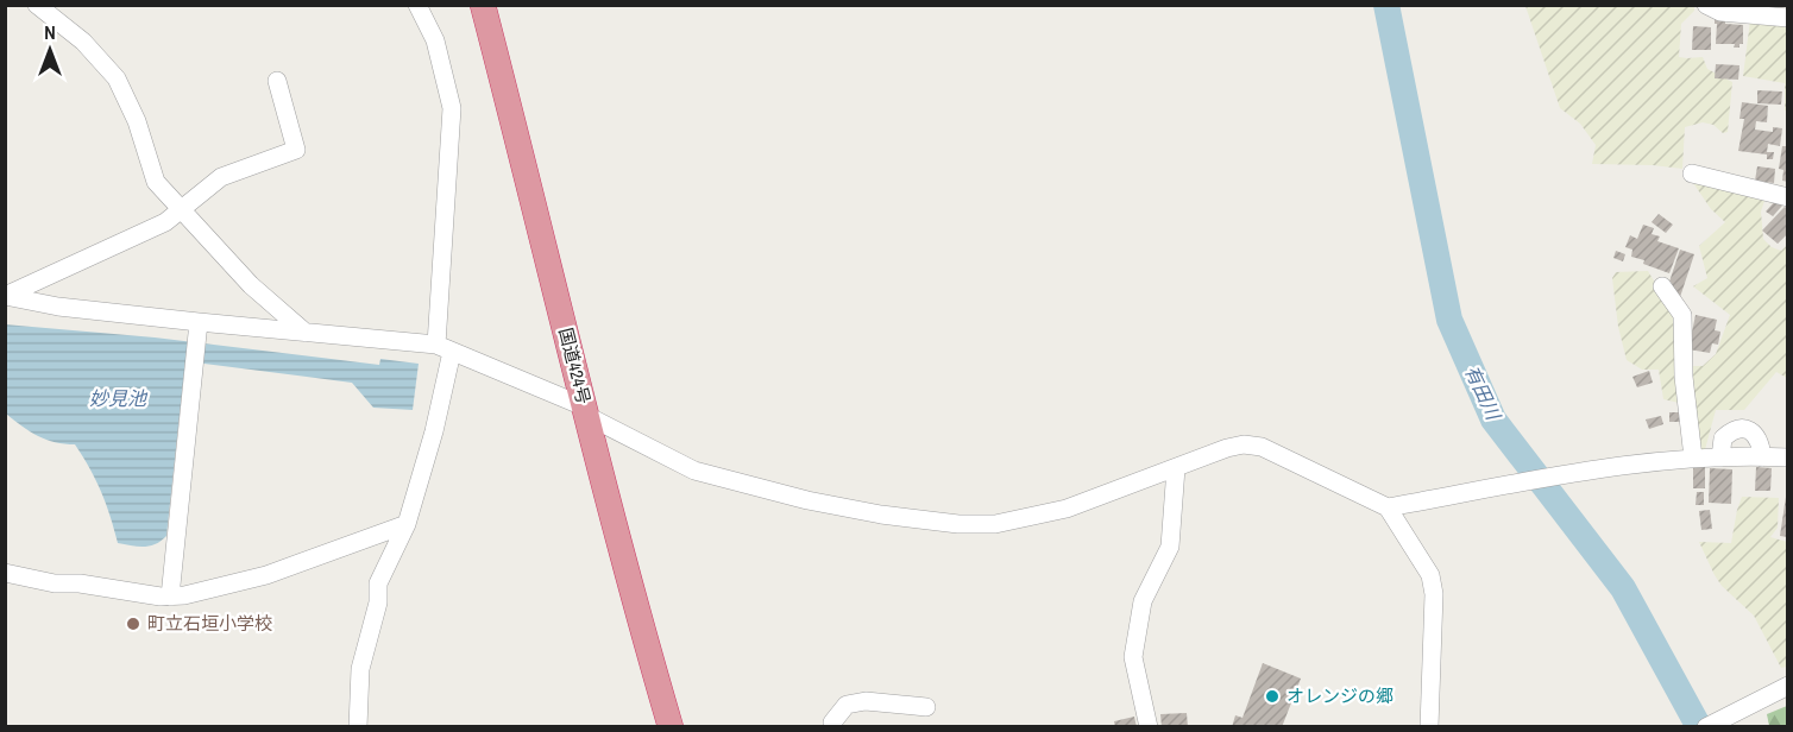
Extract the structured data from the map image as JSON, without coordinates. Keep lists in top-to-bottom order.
{
  "streets": {
    "highway": ["国道424号"]
  },
  "water": ["有田川", "妙見池"],
  "places": ["町立石垣小学校", "オレンジの郷"],
  "north": "top"
}
